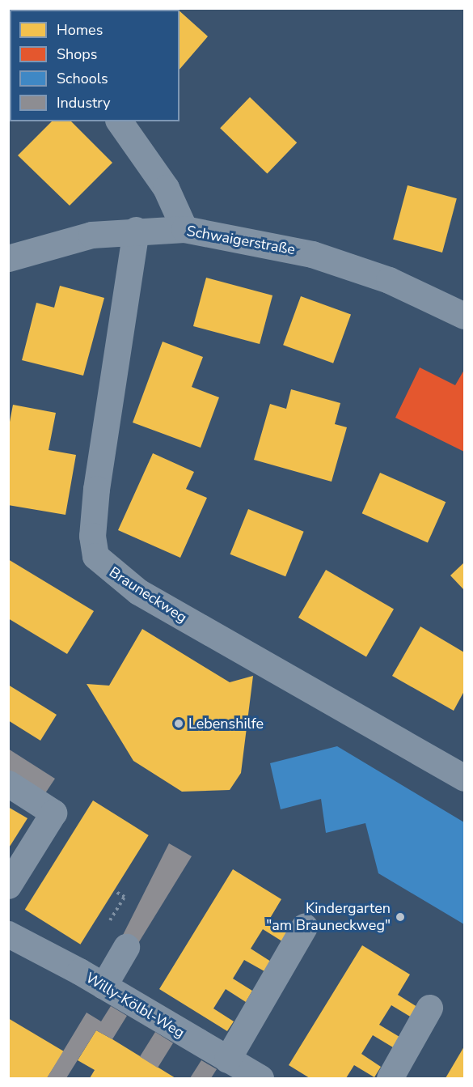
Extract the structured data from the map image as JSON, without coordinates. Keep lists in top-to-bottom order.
{
  "streets": {
    "street": ["Schwaigerstraße", "Brauneckweg", "Willy-Kölbl-Weg"]
  },
  "crossings": [
    ["Schwaigerstraße", "Brauneckweg"]
  ],
  "places": ["Lebenshilfe", "Kindergarten \"am Brauneckweg\""],
  "legend": [
    "Homes",
    "Shops",
    "Schools",
    "Industry"
  ]
}
